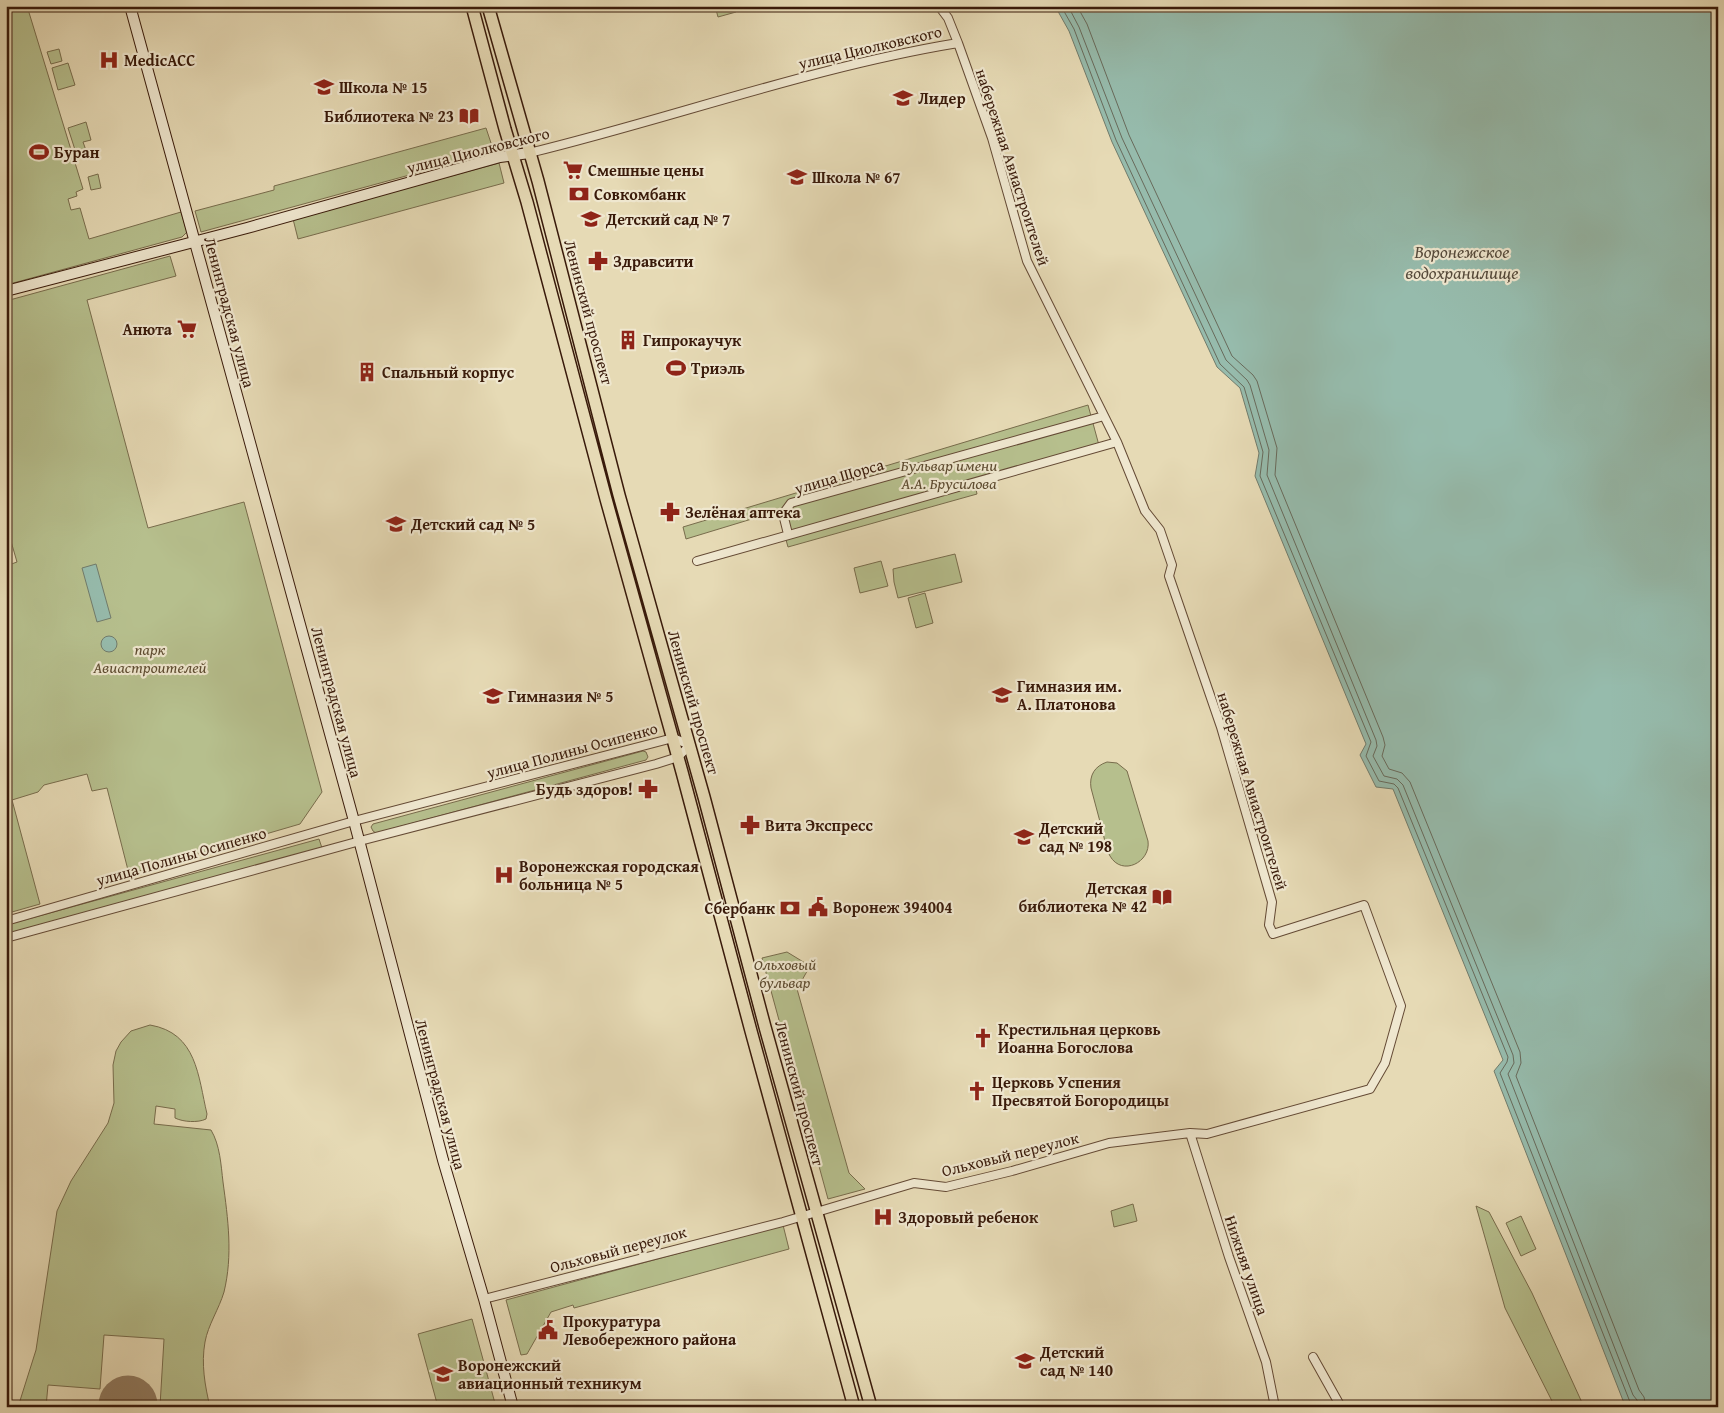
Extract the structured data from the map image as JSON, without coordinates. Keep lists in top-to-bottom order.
{
  "streets": {
    "main road": ["улица Циолковского", "Ленинградская улица", "Ленинский проспект"],
    "street": [
      "набережная Авиастроителей",
      "улица Щорса",
      "улица Полины Осипенко",
      "Ольховый переулок",
      "Нижняя улица"
    ]
  },
  "crossings": [
    ["улица Циолковского", "набережная Авиастроителей"],
    ["улица Циолковского", "Ленинградская улица"],
    ["улица Циолковского", "Ленинский проспект"],
    ["набережная Авиастроителей", "улица Щорса"],
    ["набережная Авиастроителей", "Ольховый переулок"],
    ["Ленинградская улица", "улица Полины Осипенко"],
    ["Ленинградская улица", "Ольховый переулок"],
    ["Ленинский проспект", "улица Полины Осипенко"],
    ["Ленинский проспект", "Ольховый переулок"],
    ["Ольховый переулок", "Нижняя улица"]
  ],
  "water": ["Воронежское водохранилище"],
  "parks": ["Бульвар имени А.А. Брусилова", "парк Авиастроителей", "Ольховый бульвар"],
  "places": {
    "hospital": ["MedicACC", "Воронежская городская больница № 5", "Здоровый ребенок"],
    "school or university": [
      "Школа № 15",
      "Лидер",
      "Школа № 67",
      "Детский сад № 7",
      "Детский сад № 5",
      "Гимназия им. А. Платонова",
      "Гимназия № 5",
      "Детский сад № 198",
      "Детский сад № 140",
      "Воронежский авиационный техникум"
    ],
    "library": ["Библиотека № 23", "Детская библиотека № 42"],
    "sports": ["Буран", "Триэль"],
    "supermarket": ["Смешные цены", "Анюта"],
    "bank": ["Совкомбанк", "Сбербанк"],
    "pharmacy": [
      "Здравсити",
      "Зелёная аптека",
      "Будь здоров!",
      "Вита Экспресс"
    ],
    "building": ["Гипрокаучук", "Спальный корпус"],
    "public building": ["Воронеж 394004", "Прокуратура Левобережного района"],
    "church": ["Крестильная церковь Иоанна Богослова", "Церковь Успения Пресвятой Богородицы"]
  }
}
